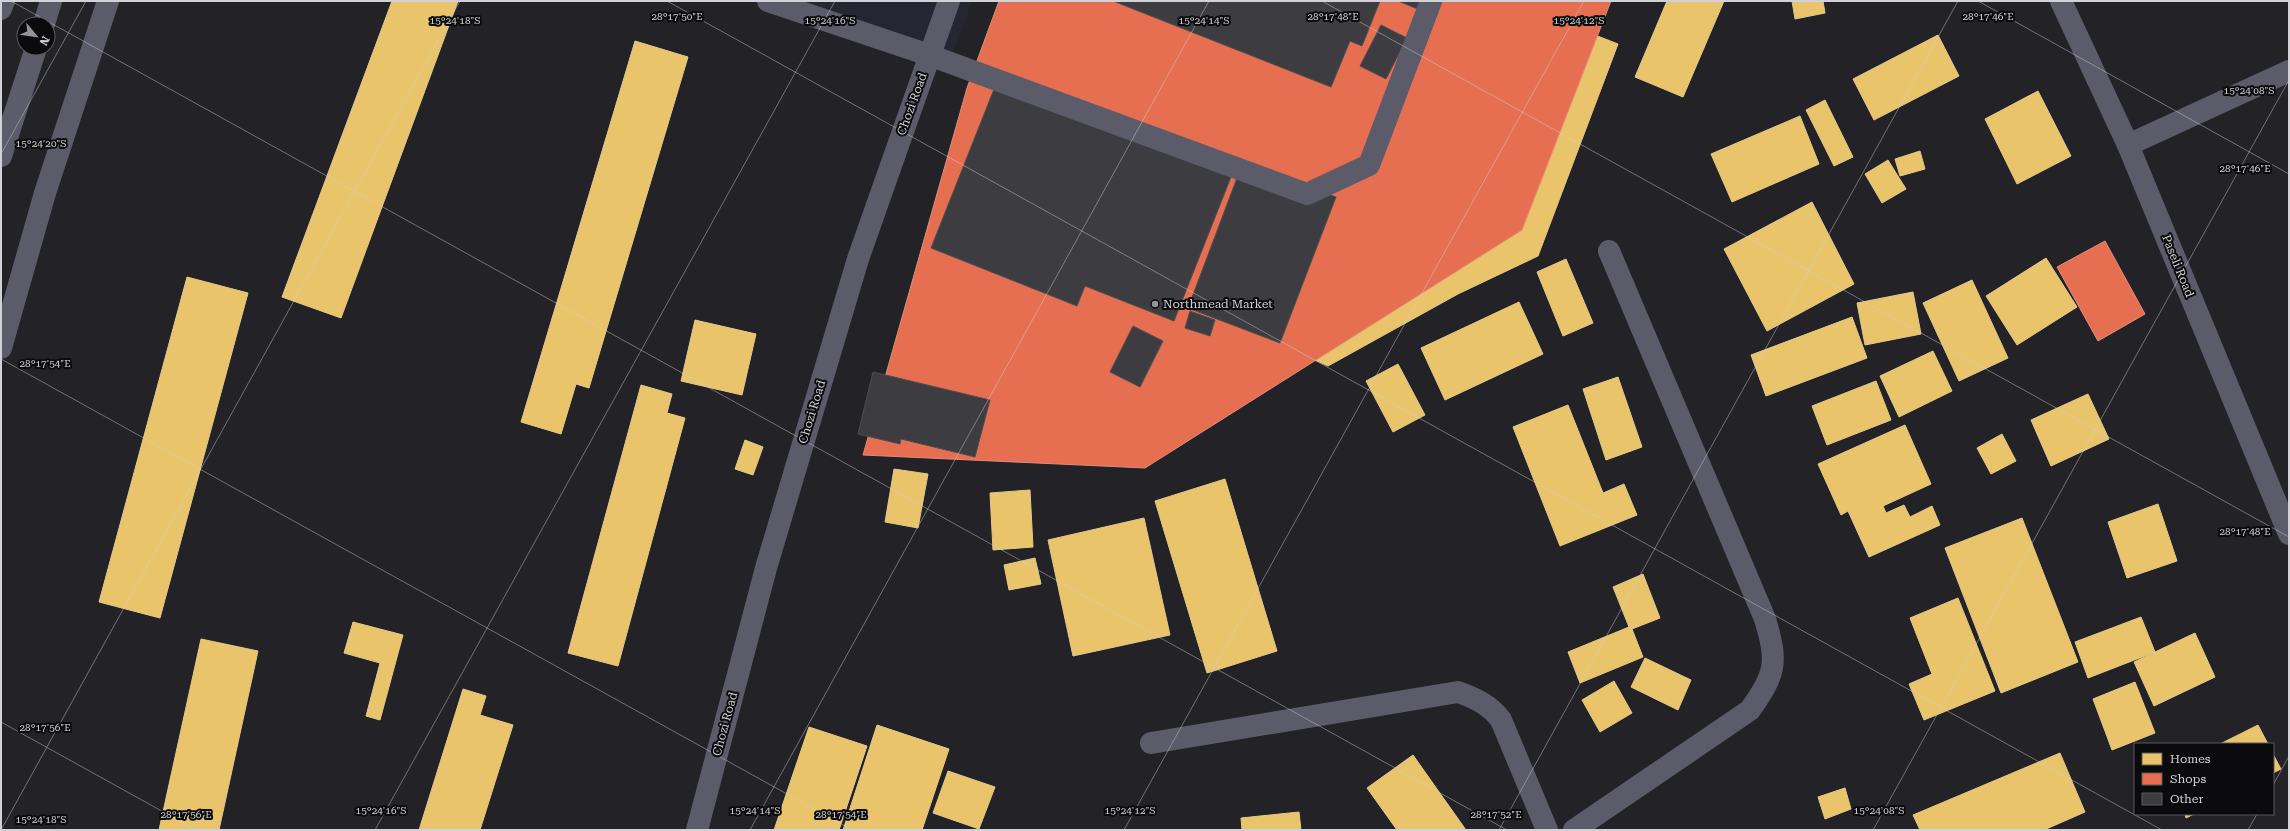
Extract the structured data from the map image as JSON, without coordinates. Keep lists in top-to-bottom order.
{
  "streets": {
    "street": ["Chozi Road", "Paseli Road"]
  },
  "places": ["Northmead Market"],
  "legend": ["Homes", "Shops", "Other"],
  "north": "bottom right",
  "coordinates": [
    "28°17'50\"E",
    "28°17'48\"E",
    "28°17'46\"E",
    "15°24'18\"S",
    "15°24'16\"S",
    "15°24'14\"S",
    "15°24'12\"S",
    "15°24'08\"S",
    "15°24'20\"S",
    "28°17'54\"E",
    "28°17'56\"E",
    "28°17'52\"E"
  ]
}
